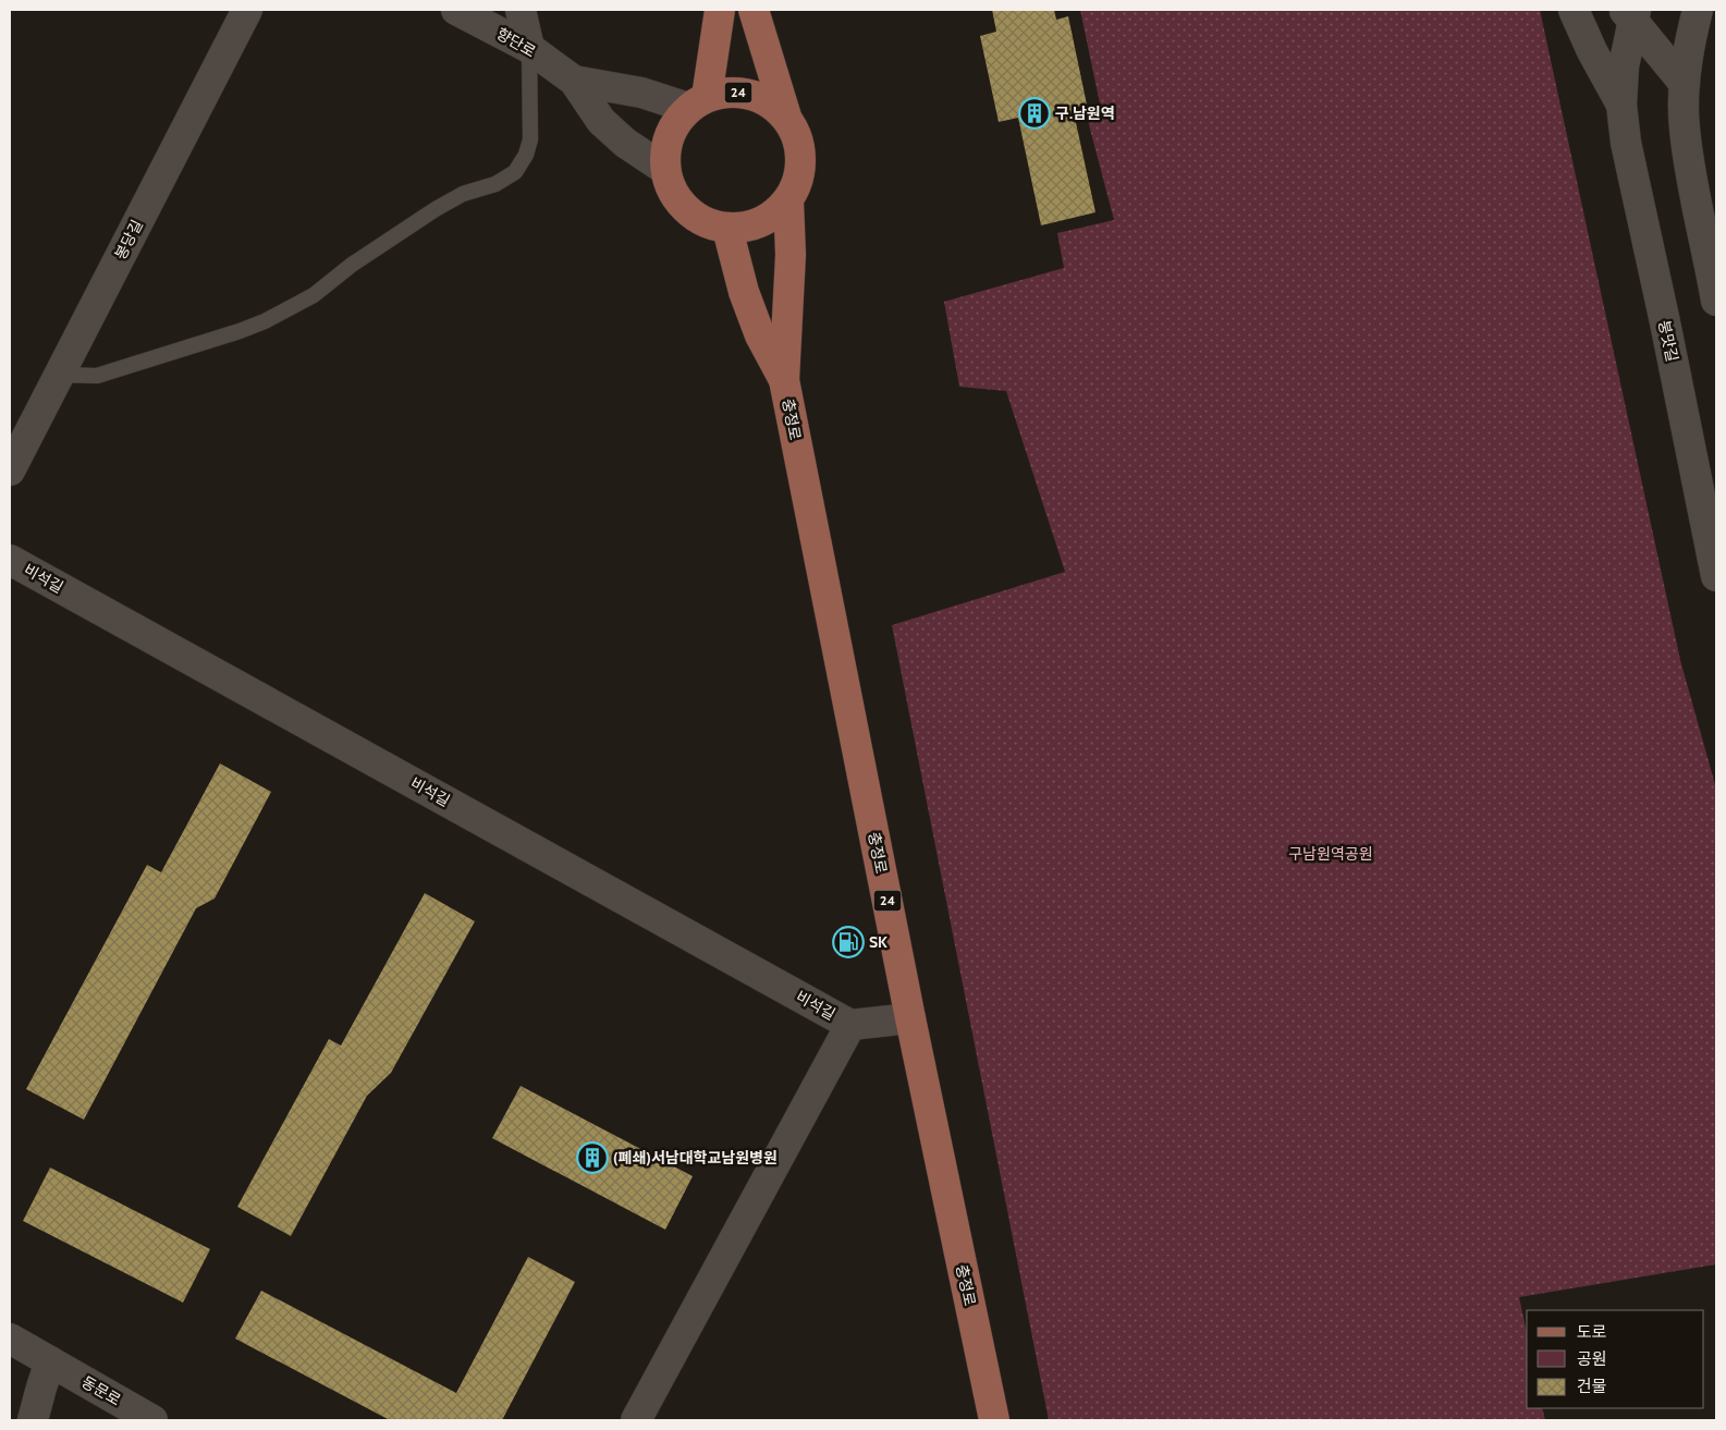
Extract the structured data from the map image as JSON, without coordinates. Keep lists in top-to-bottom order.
{
  "streets": {
    "main road": ["24", "충정로"],
    "street": [
      "향단로",
      "봉당길",
      "붕맛길",
      "비석길",
      "동문로"
    ]
  },
  "crossings": [
    ["향단로", "24"],
    ["향단로", "충정로"],
    ["24", "충정로"],
    ["충정로", "비석길"]
  ],
  "parks": ["구남원역공원"],
  "places": {
    "building": ["구.남원역", "(폐쇄)서남대학교남원병원"],
    "fuel station": ["SK"]
  },
  "legend": ["도로", "공원", "건물"]
}
